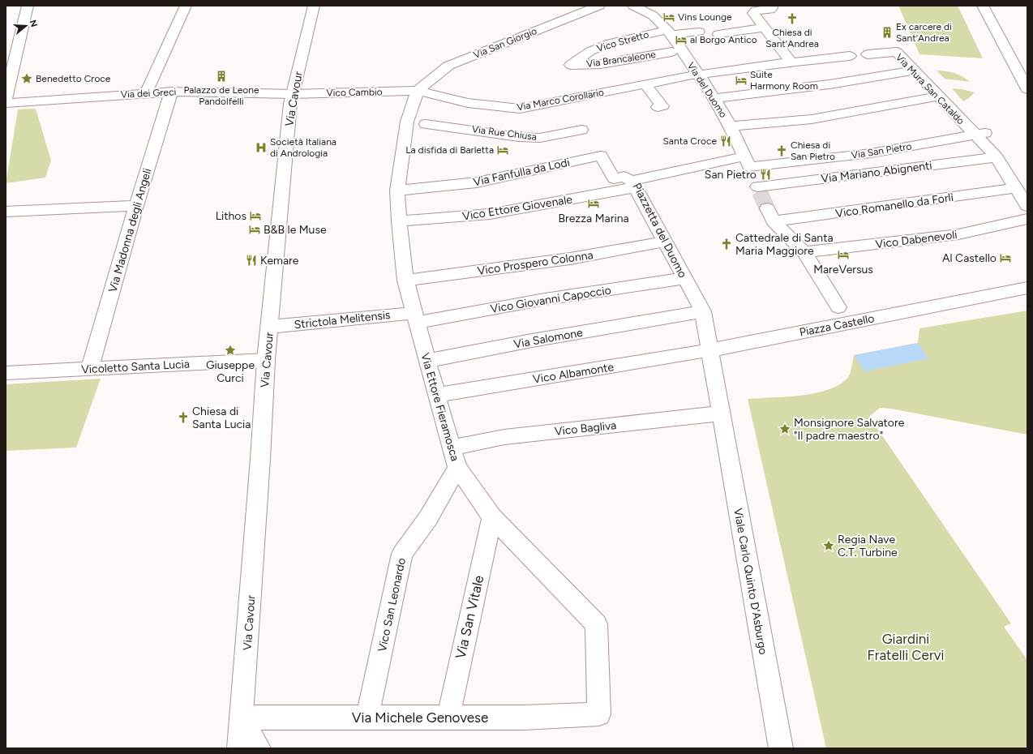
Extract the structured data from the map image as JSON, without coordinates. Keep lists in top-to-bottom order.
{
  "streets": {
    "street": [
      "Vico Stretto",
      "Via San Giorgio",
      "Via Brancaleone",
      "Via Mura San Cataldo",
      "Via del Duomo",
      "Vico Cambio",
      "Via dei Greci",
      "Via Cavour",
      "Via Marco Corollario",
      "Via Rue Chiusa",
      "Via San Pietro",
      "Via Fanfulla da Lodi",
      "Via Mariano Abignenti",
      "Vico Romanello da Forlì",
      "Vico Ettore Giovenale",
      "Via Madonna degli Angeli",
      "Piazzetta del Duomo",
      "Vico Dabenevoli",
      "Vico Prospero Colonna",
      "Vico Giovanni Capoccio",
      "Strictola Melitensis",
      "Piazza Castello",
      "Via Salomone",
      "Vicoletto Santa Lucia",
      "Vico Albamonte",
      "Via Ettore Fieramosca",
      "Vico Bagliva",
      "Viale Carlo Quinto D'Asburgo",
      "Vico San Leonardo",
      "Via San Vitale",
      "Via Michele Genovese"
    ]
  },
  "crossings": [
    ["Vico Stretto", "Via Brancaleone"],
    ["Vico Stretto", "Via del Duomo"],
    ["Via San Giorgio", "Vico Cambio"],
    ["Via San Giorgio", "Via Marco Corollario"],
    ["Via San Giorgio", "Via Ettore Fieramosca"],
    ["Via Brancaleone", "Via del Duomo"],
    ["Via Mura San Cataldo", "Via Marco Corollario"],
    ["Via Mura San Cataldo", "Via San Pietro"],
    ["Via Mura San Cataldo", "Via Mariano Abignenti"],
    ["Via Mura San Cataldo", "Vico Romanello da Forlì"],
    ["Via del Duomo", "Via Marco Corollario"],
    ["Via del Duomo", "Via San Pietro"],
    ["Via del Duomo", "Via Mariano Abignenti"],
    ["Via del Duomo", "Piazzetta del Duomo"],
    ["Vico Cambio", "Via dei Greci"],
    ["Vico Cambio", "Via Cavour"],
    ["Vico Cambio", "Via Marco Corollario"],
    ["Vico Cambio", "Via Ettore Fieramosca"],
    ["Via dei Greci", "Via Cavour"],
    ["Via dei Greci", "Via Madonna degli Angeli"],
    ["Via Cavour", "Strictola Melitensis"],
    ["Via Cavour", "Vicoletto Santa Lucia"],
    ["Via Cavour", "Via Michele Genovese"],
    ["Via Marco Corollario", "Via Ettore Fieramosca"],
    ["Via Rue Chiusa", "Via Ettore Fieramosca"],
    ["Via San Pietro", "Piazzetta del Duomo"],
    ["Via Fanfulla da Lodi", "Vico Ettore Giovenale"],
    ["Via Fanfulla da Lodi", "Piazzetta del Duomo"],
    ["Via Fanfulla da Lodi", "Via Ettore Fieramosca"],
    ["Vico Romanello da Forlì", "Vico Dabenevoli"],
    ["Vico Ettore Giovenale", "Piazzetta del Duomo"],
    ["Vico Ettore Giovenale", "Via Ettore Fieramosca"],
    ["Via Madonna degli Angeli", "Vicoletto Santa Lucia"],
    ["Piazzetta del Duomo", "Vico Prospero Colonna"],
    ["Piazzetta del Duomo", "Vico Giovanni Capoccio"],
    ["Piazzetta del Duomo", "Piazza Castello"],
    ["Piazzetta del Duomo", "Via Salomone"],
    ["Piazzetta del Duomo", "Vico Albamonte"],
    ["Vico Prospero Colonna", "Via Ettore Fieramosca"],
    ["Vico Giovanni Capoccio", "Strictola Melitensis"],
    ["Vico Giovanni Capoccio", "Via Ettore Fieramosca"],
    ["Strictola Melitensis", "Via Ettore Fieramosca"],
    ["Piazza Castello", "Vico Albamonte"],
    ["Via Salomone", "Via Ettore Fieramosca"],
    ["Vico Albamonte", "Via Ettore Fieramosca"],
    ["Via Ettore Fieramosca", "Vico Bagliva"],
    ["Via Ettore Fieramosca", "Vico San Leonardo"],
    ["Via Ettore Fieramosca", "Via San Vitale"],
    ["Via Ettore Fieramosca", "Via Michele Genovese"],
    ["Vico Bagliva", "Viale Carlo Quinto D'Asburgo"],
    ["Vico San Leonardo", "Via Michele Genovese"],
    ["Via San Vitale", "Via Michele Genovese"]
  ],
  "parks": ["Giardini Fratelli Cervi"],
  "places": {
    "hotel": [
      "Vins Lounge",
      "al Borgo Antico",
      "Suite Harmony Room",
      "La disfida di Barletta",
      "Brezza Marina",
      "Lithos",
      "B&B le Muse",
      "MareVersus",
      "Al Castello"
    ],
    "church": [
      "Chiesa di Sant'Andrea",
      "Chiesa di San Pietro",
      "Cattedrale di Santa Maria Maggiore",
      "Chiesa di Santa Lucia"
    ],
    "building": ["Ex carcere di Sant'Andrea", "Palazzo de Leone Pandolfelli"],
    "place": [
      "Benedetto Croce",
      "Giuseppe Curci",
      "Monsignore Salvatore \"Il padre maestro\"",
      "Regia Nave C.T. Turbine"
    ],
    "restaurant": ["Santa Croce", "San Pietro", "Kemare"],
    "hospital": ["Società Italiana di Andrologia"]
  },
  "north": "right"
}
